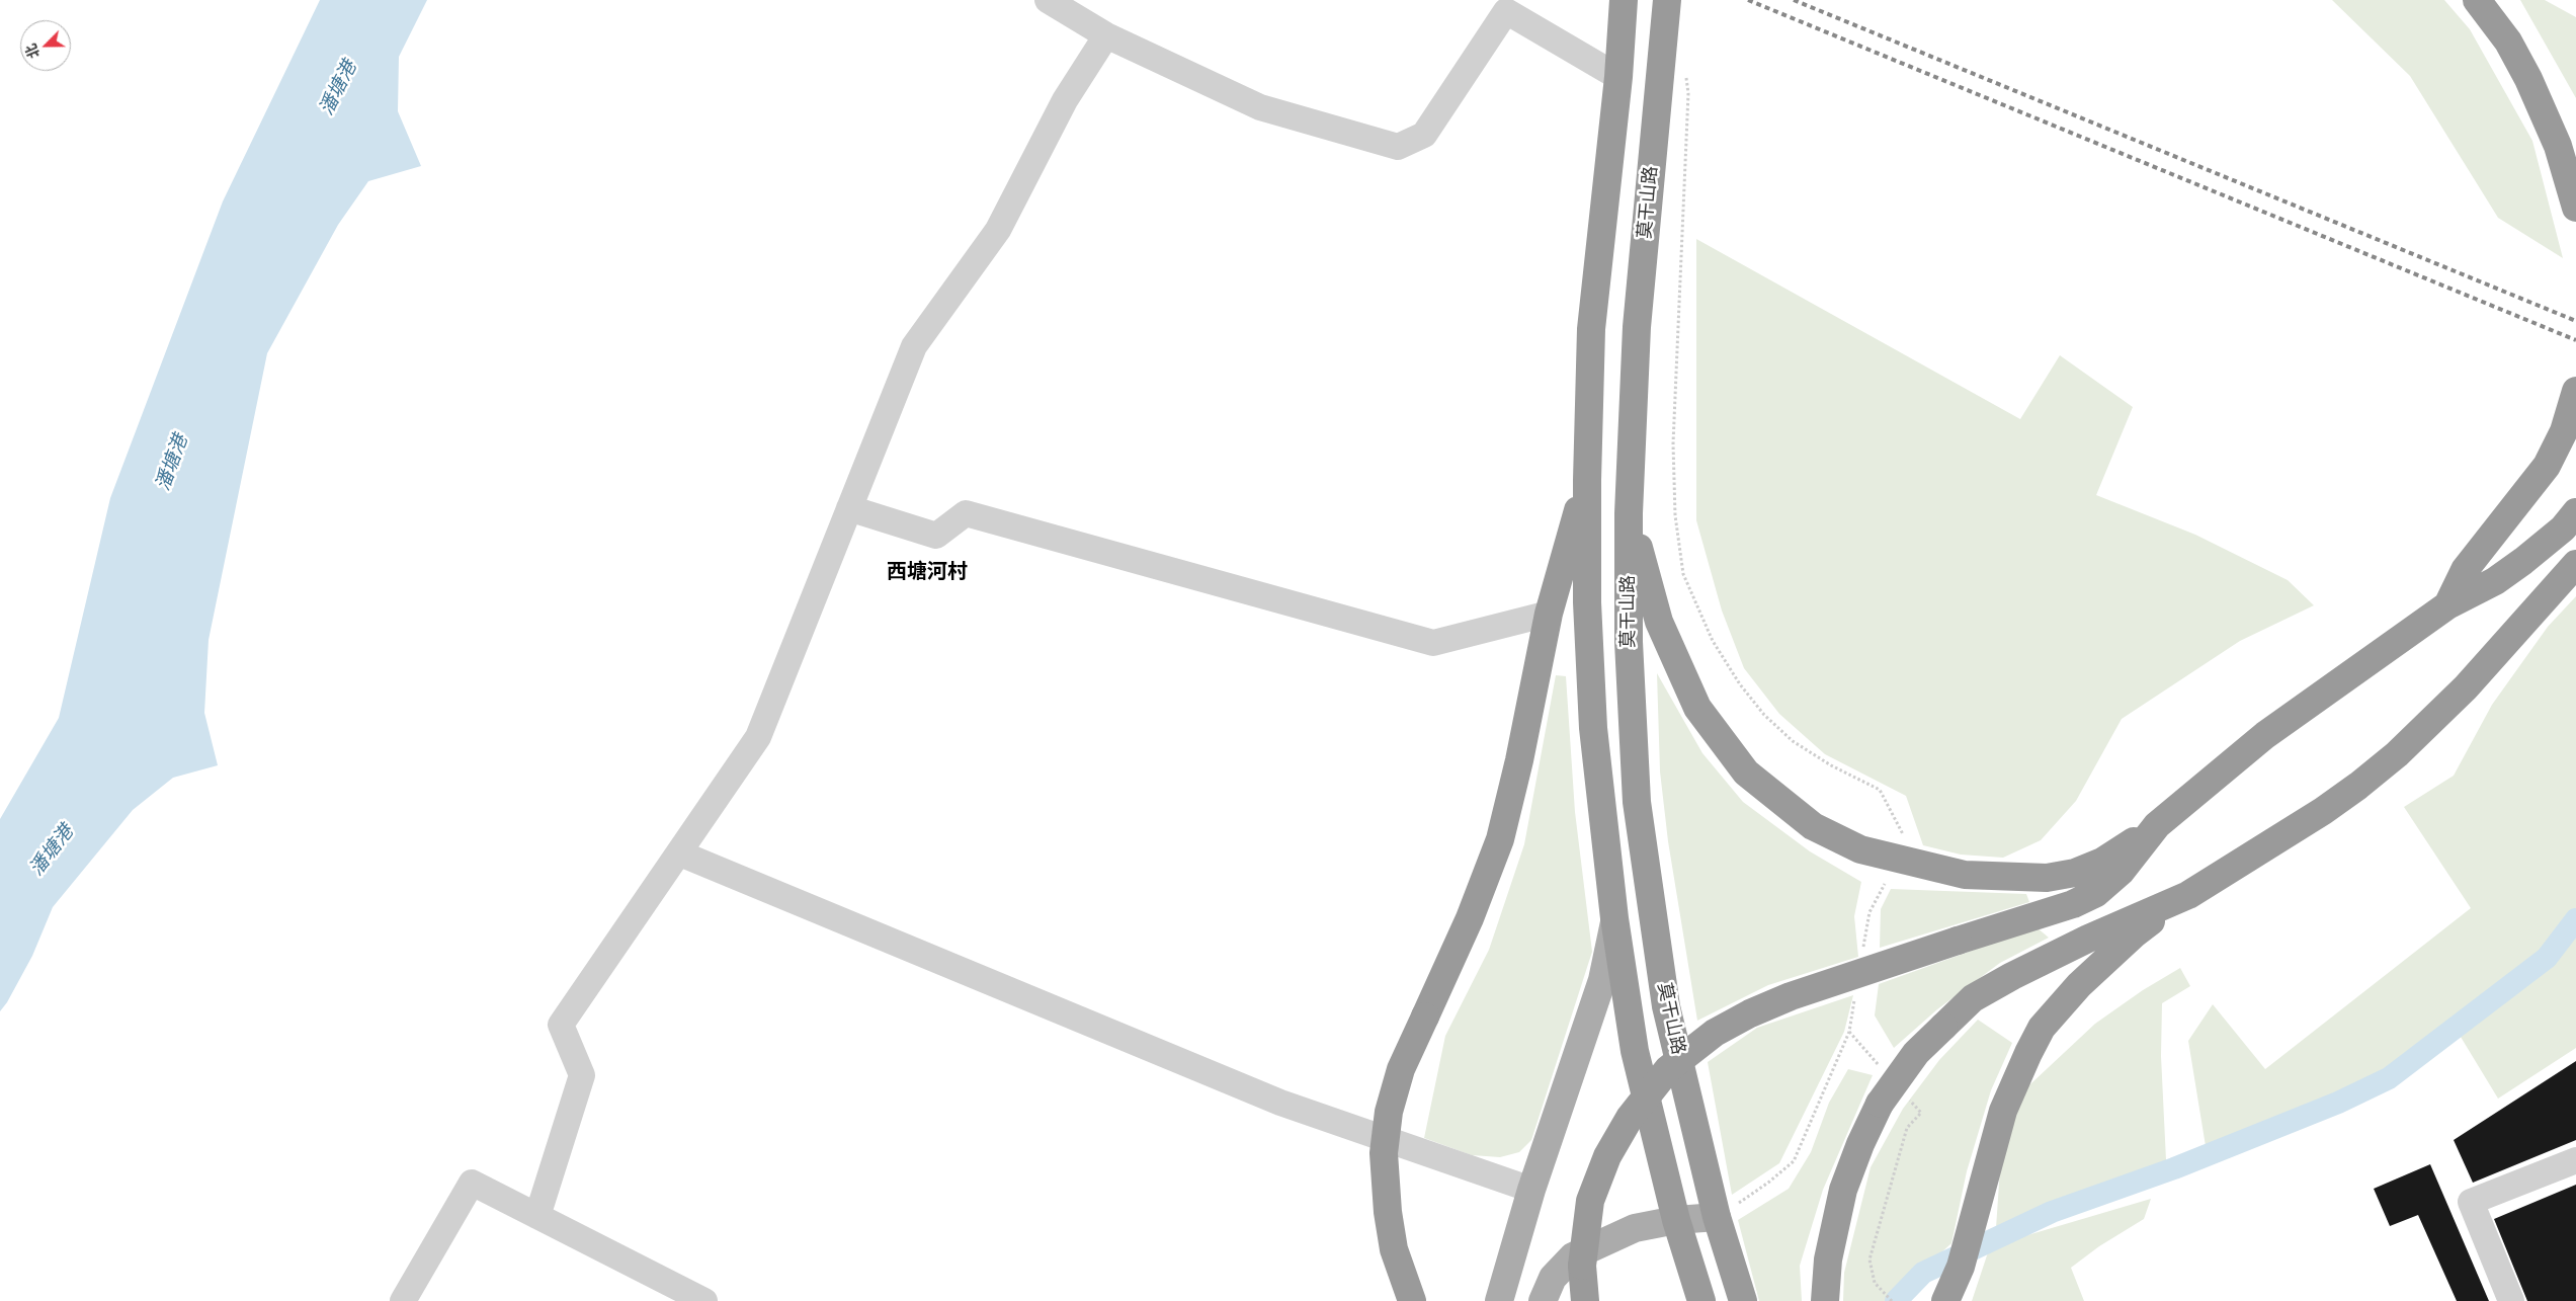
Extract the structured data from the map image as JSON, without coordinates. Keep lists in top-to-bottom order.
{
  "streets": {
    "highway": ["莫干山路"]
  },
  "districts": ["西塘河村"],
  "water": ["潘塘港"],
  "north": "bottom left"
}
